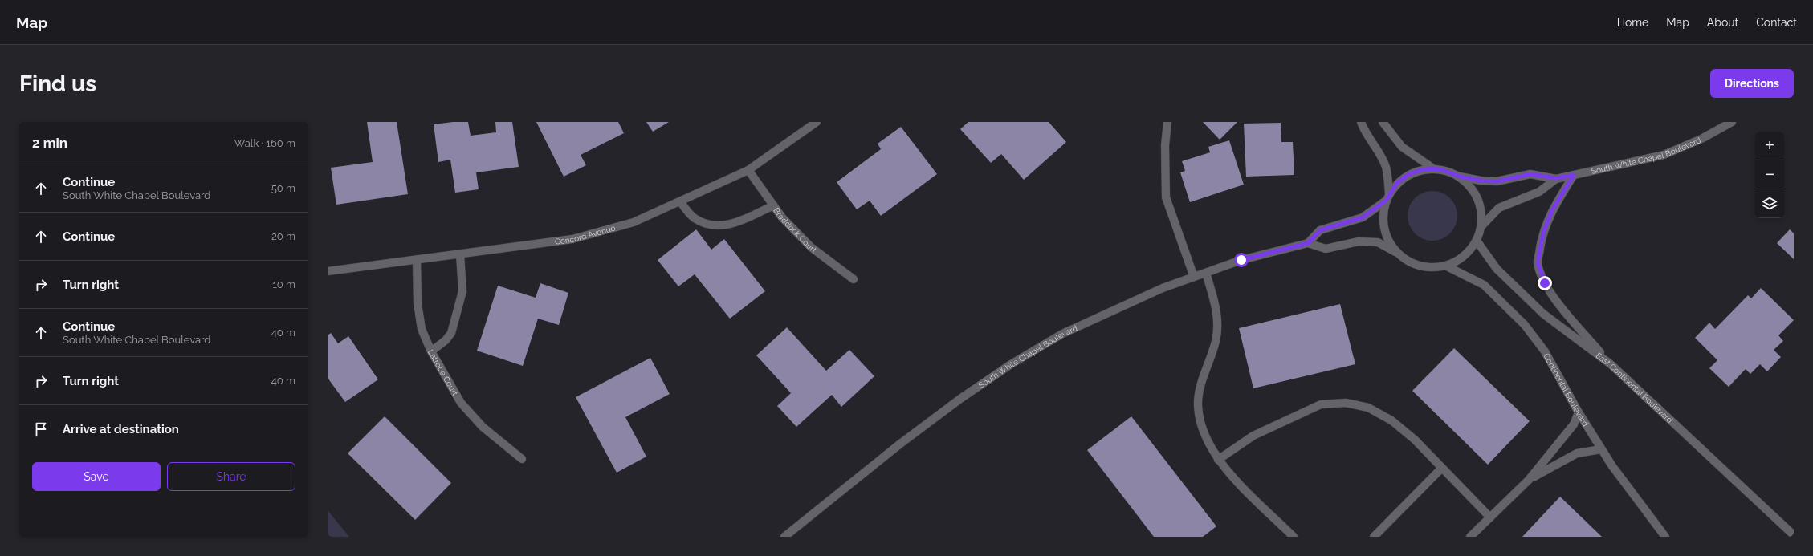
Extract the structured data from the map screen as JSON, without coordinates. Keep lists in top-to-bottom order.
{
  "streets": {
    "main road": [
      "South White Chapel Boulevard",
      "Braddock Court",
      "Concord Avenue",
      "Latrobe Court",
      "East Continental Boulevard",
      "Continental Boulevard"
    ]
  },
  "crossings": [
    ["South White Chapel Boulevard", "East Continental Boulevard"],
    ["South White Chapel Boulevard", "Continental Boulevard"],
    ["Braddock Court", "Concord Avenue"],
    ["Concord Avenue", "Latrobe Court"],
    ["East Continental Boulevard", "Continental Boulevard"]
  ],
  "page": {
    "header": "Map",
    "nav": [
      "Home",
      "Map",
      "About",
      "Contact"
    ],
    "buttons": [
      "Directions",
      ["Save", "Share"]
    ],
    "title": "Find us",
    "heading": ["2 min", "Walk · 160 m"],
    "map_buttons": ["+", "−"],
    "list": [
      ["Continue", "South White Chapel Boulevard", "50 m"],
      ["Continue", "20 m"],
      ["Turn right", "10 m"],
      ["Continue", "South White Chapel Boulevard", "40 m"],
      ["Turn right", "40 m"],
      "Arrive at destination"
    ]
  }
}
